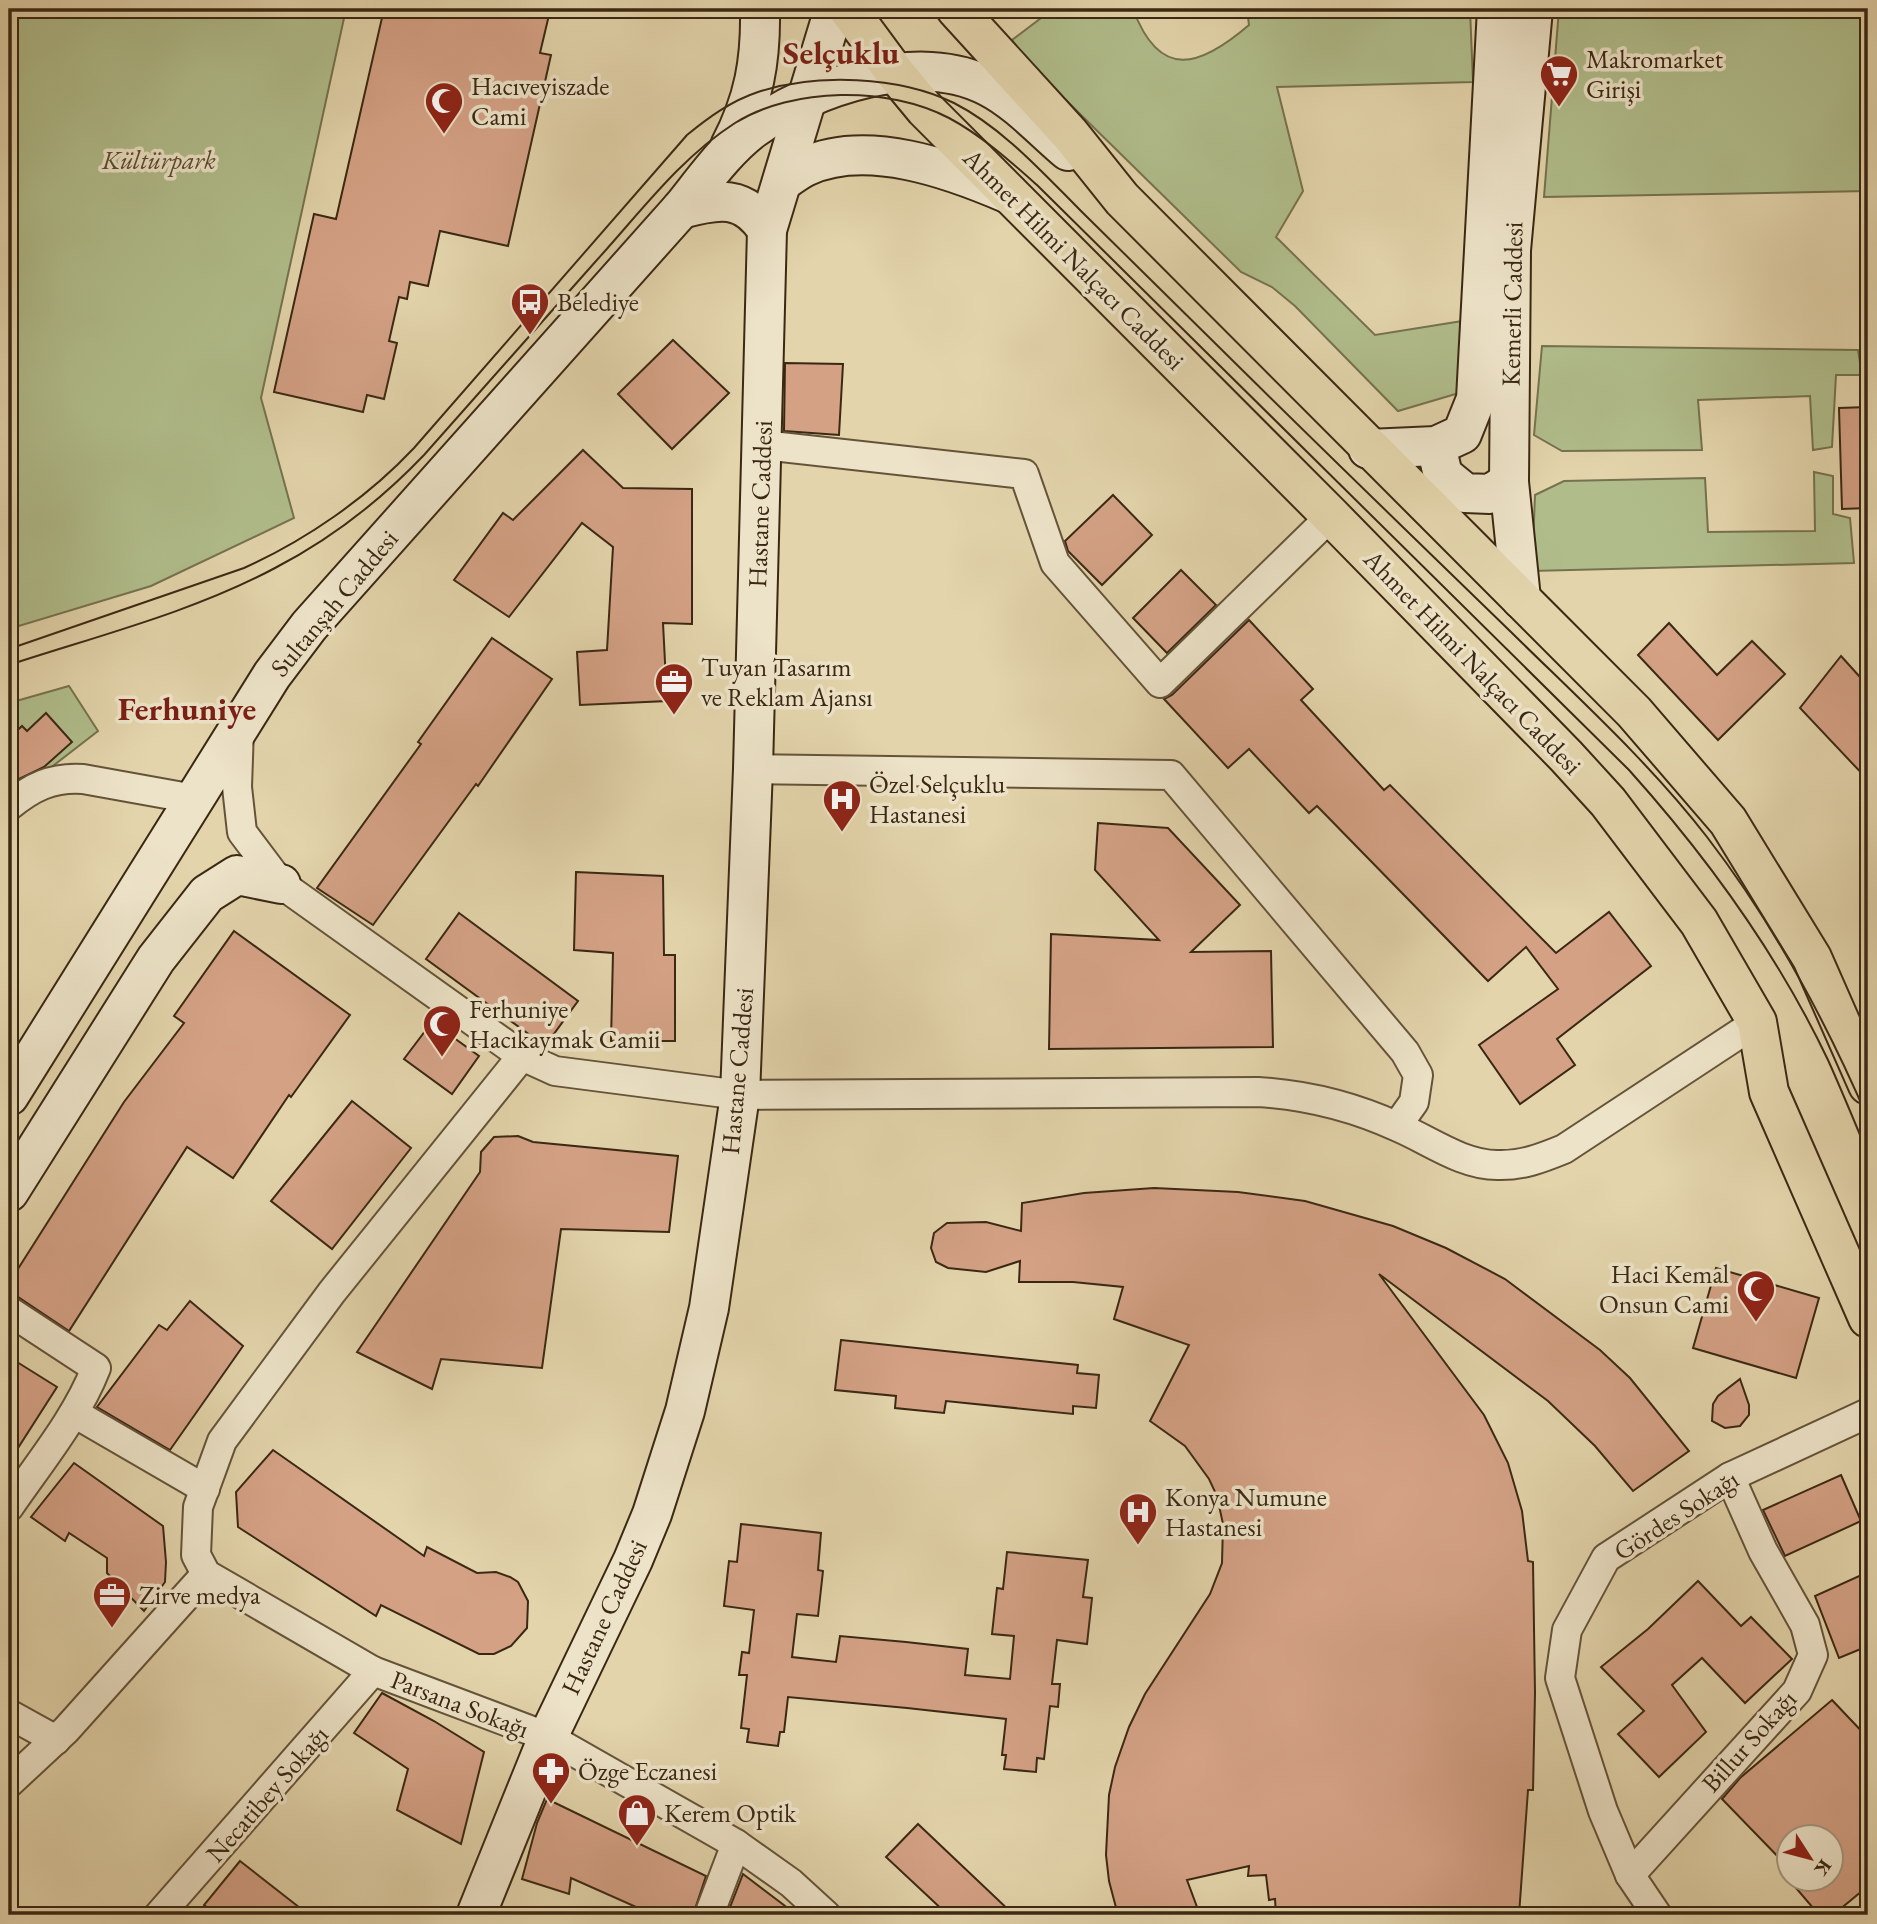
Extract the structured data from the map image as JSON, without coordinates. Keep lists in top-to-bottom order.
{
  "streets": {
    "main road": ["Ahmet Hilmi Nalçacı Caddesi"],
    "street": [
      "Kemerli Caddesi",
      "Hastane Caddesi",
      "Sultanşah Caddesi",
      "Gördes Sokağı",
      "Parsana Sokağı",
      "Billur Sokağı",
      "Necatibey Sokağı"
    ]
  },
  "crossings": [
    ["Hastane Caddesi", "Parsana Sokağı"],
    ["Gördes Sokağı", "Billur Sokağı"],
    ["Parsana Sokağı", "Necatibey Sokağı"]
  ],
  "districts": ["Selçuklu", "Ferhuniye"],
  "parks": ["Kültürpark"],
  "places": {
    "supermarket": ["Makromarket Girişi"],
    "mosque": ["Hacıveyiszade Cami", "Ferhuniye Hacıkaymak Camii", "Haci Kemal Onsun Cami"],
    "bus stop": ["Belediye"],
    "office": ["Tuyan Tasarım ve Reklam Ajansı", "Zirve medya"],
    "hospital": ["Özel Selçuklu Hastanesi", "Konya Numune Hastanesi"],
    "pharmacy": ["Özge Eczanesi"],
    "shop": ["Kerem Optik"]
  },
  "north": "bottom right"
}
